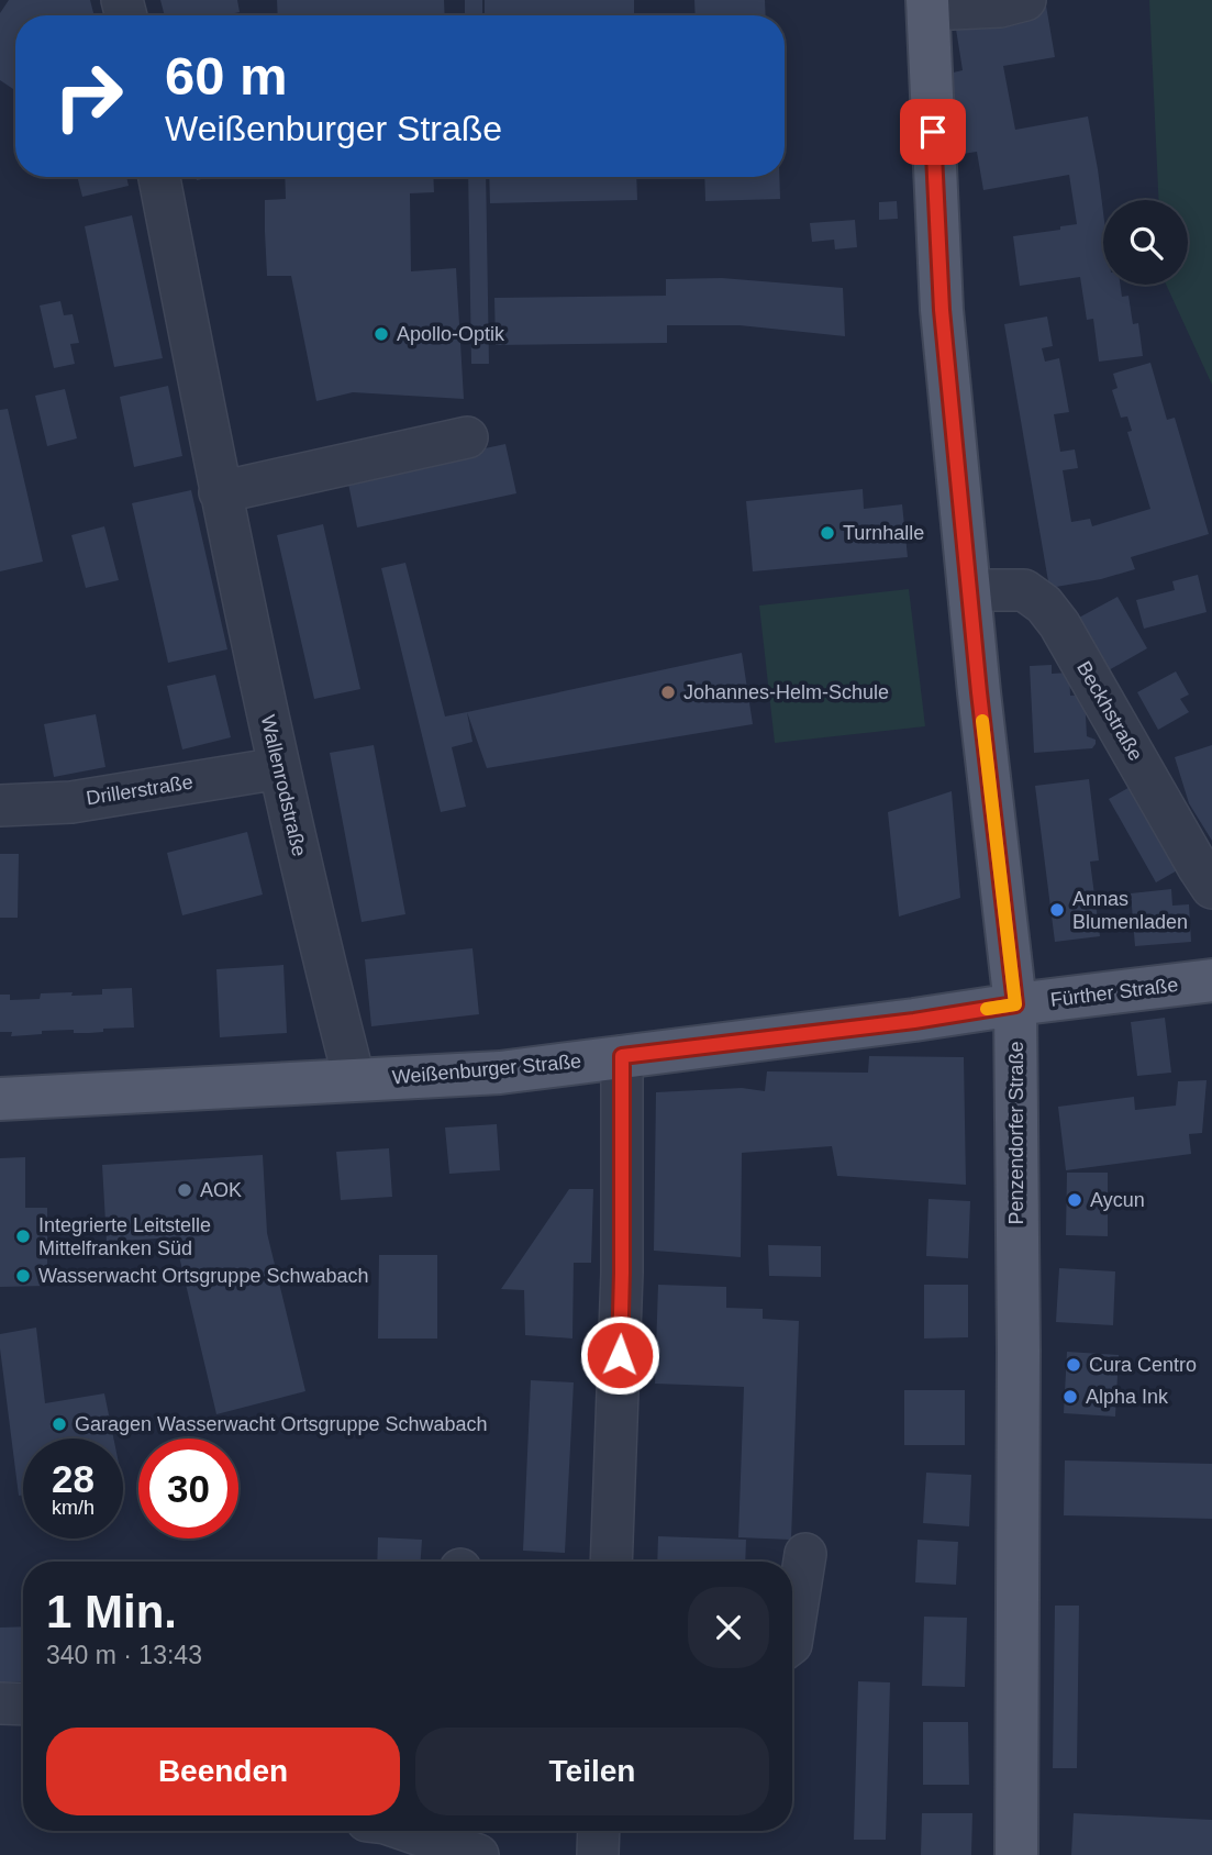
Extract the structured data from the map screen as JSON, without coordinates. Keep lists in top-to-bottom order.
{
  "streets": {
    "main road": ["Fürther Straße", "Weißenburger Straße", "Penzendorfer Straße"],
    "street": ["Beckhstraße", "Wallenrodstraße", "Drillerstraße"]
  },
  "crossings": [
    ["Beckhstraße", "Penzendorfer Straße"],
    ["Wallenrodstraße", "Drillerstraße"],
    ["Wallenrodstraße", "Weißenburger Straße"],
    ["Fürther Straße", "Weißenburger Straße"],
    ["Fürther Straße", "Penzendorfer Straße"],
    ["Weißenburger Straße", "Penzendorfer Straße"]
  ],
  "places": [
    "Apollo-Optik",
    "Turnhalle",
    "Johannes-Helm-Schule",
    "Annas Blumenladen",
    "AOK",
    "Aycun",
    "Integrierte Leitstelle Mittelfranken Süd",
    "Wasserwacht Ortsgruppe Schwabach",
    "Cura Centro",
    "Alpha Ink",
    "Garagen Wasserwacht Ortsgruppe Schwabach"
  ],
  "page": {
    "turn": ["60 m", "Weißenburger Straße"],
    "speed": "28 km/h",
    "limit": "30",
    "heading": ["1 Min.", "340 m · 13:43"],
    "buttons": ["Beenden", "Teilen"]
  }
}
